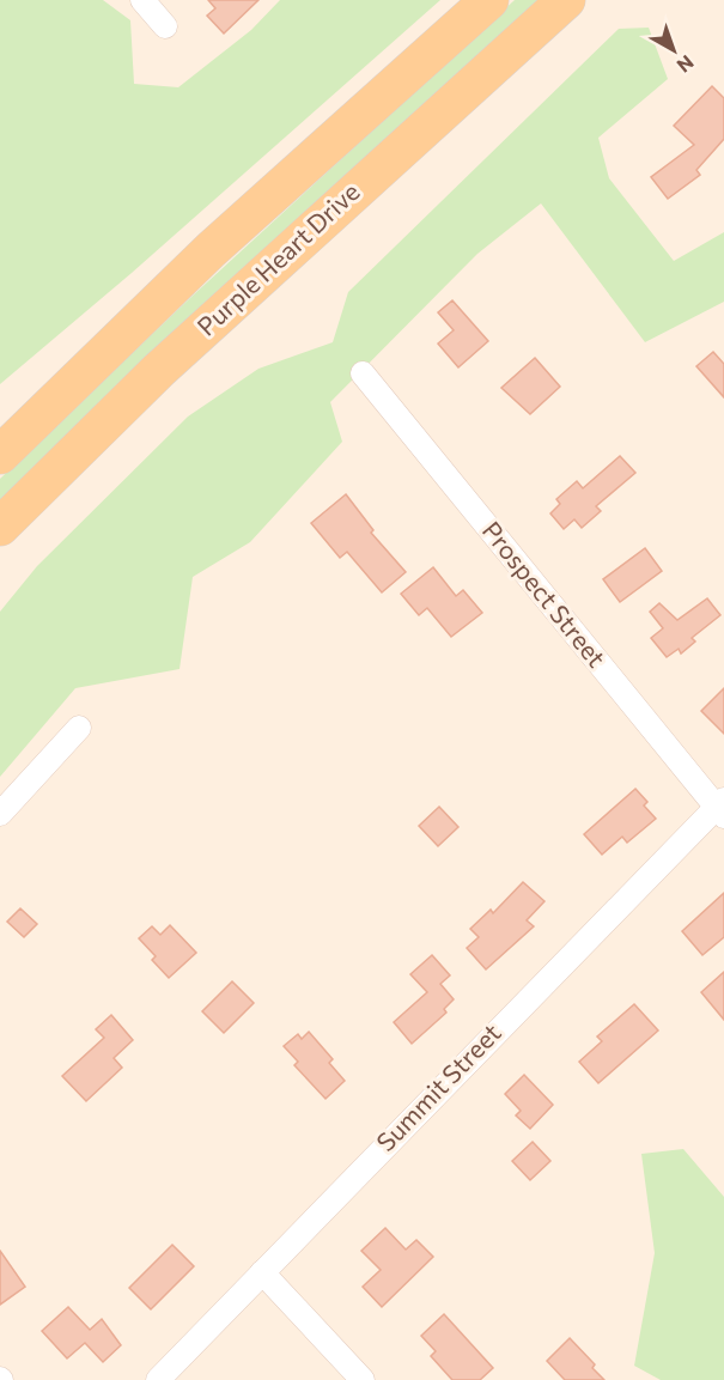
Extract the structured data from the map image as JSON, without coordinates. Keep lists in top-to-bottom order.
{
  "streets": {
    "main road": ["Purple Heart Drive"],
    "street": ["Prospect Street", "Summit Street"]
  },
  "crossings": [
    ["Prospect Street", "Summit Street"]
  ],
  "north": "bottom right"
}
